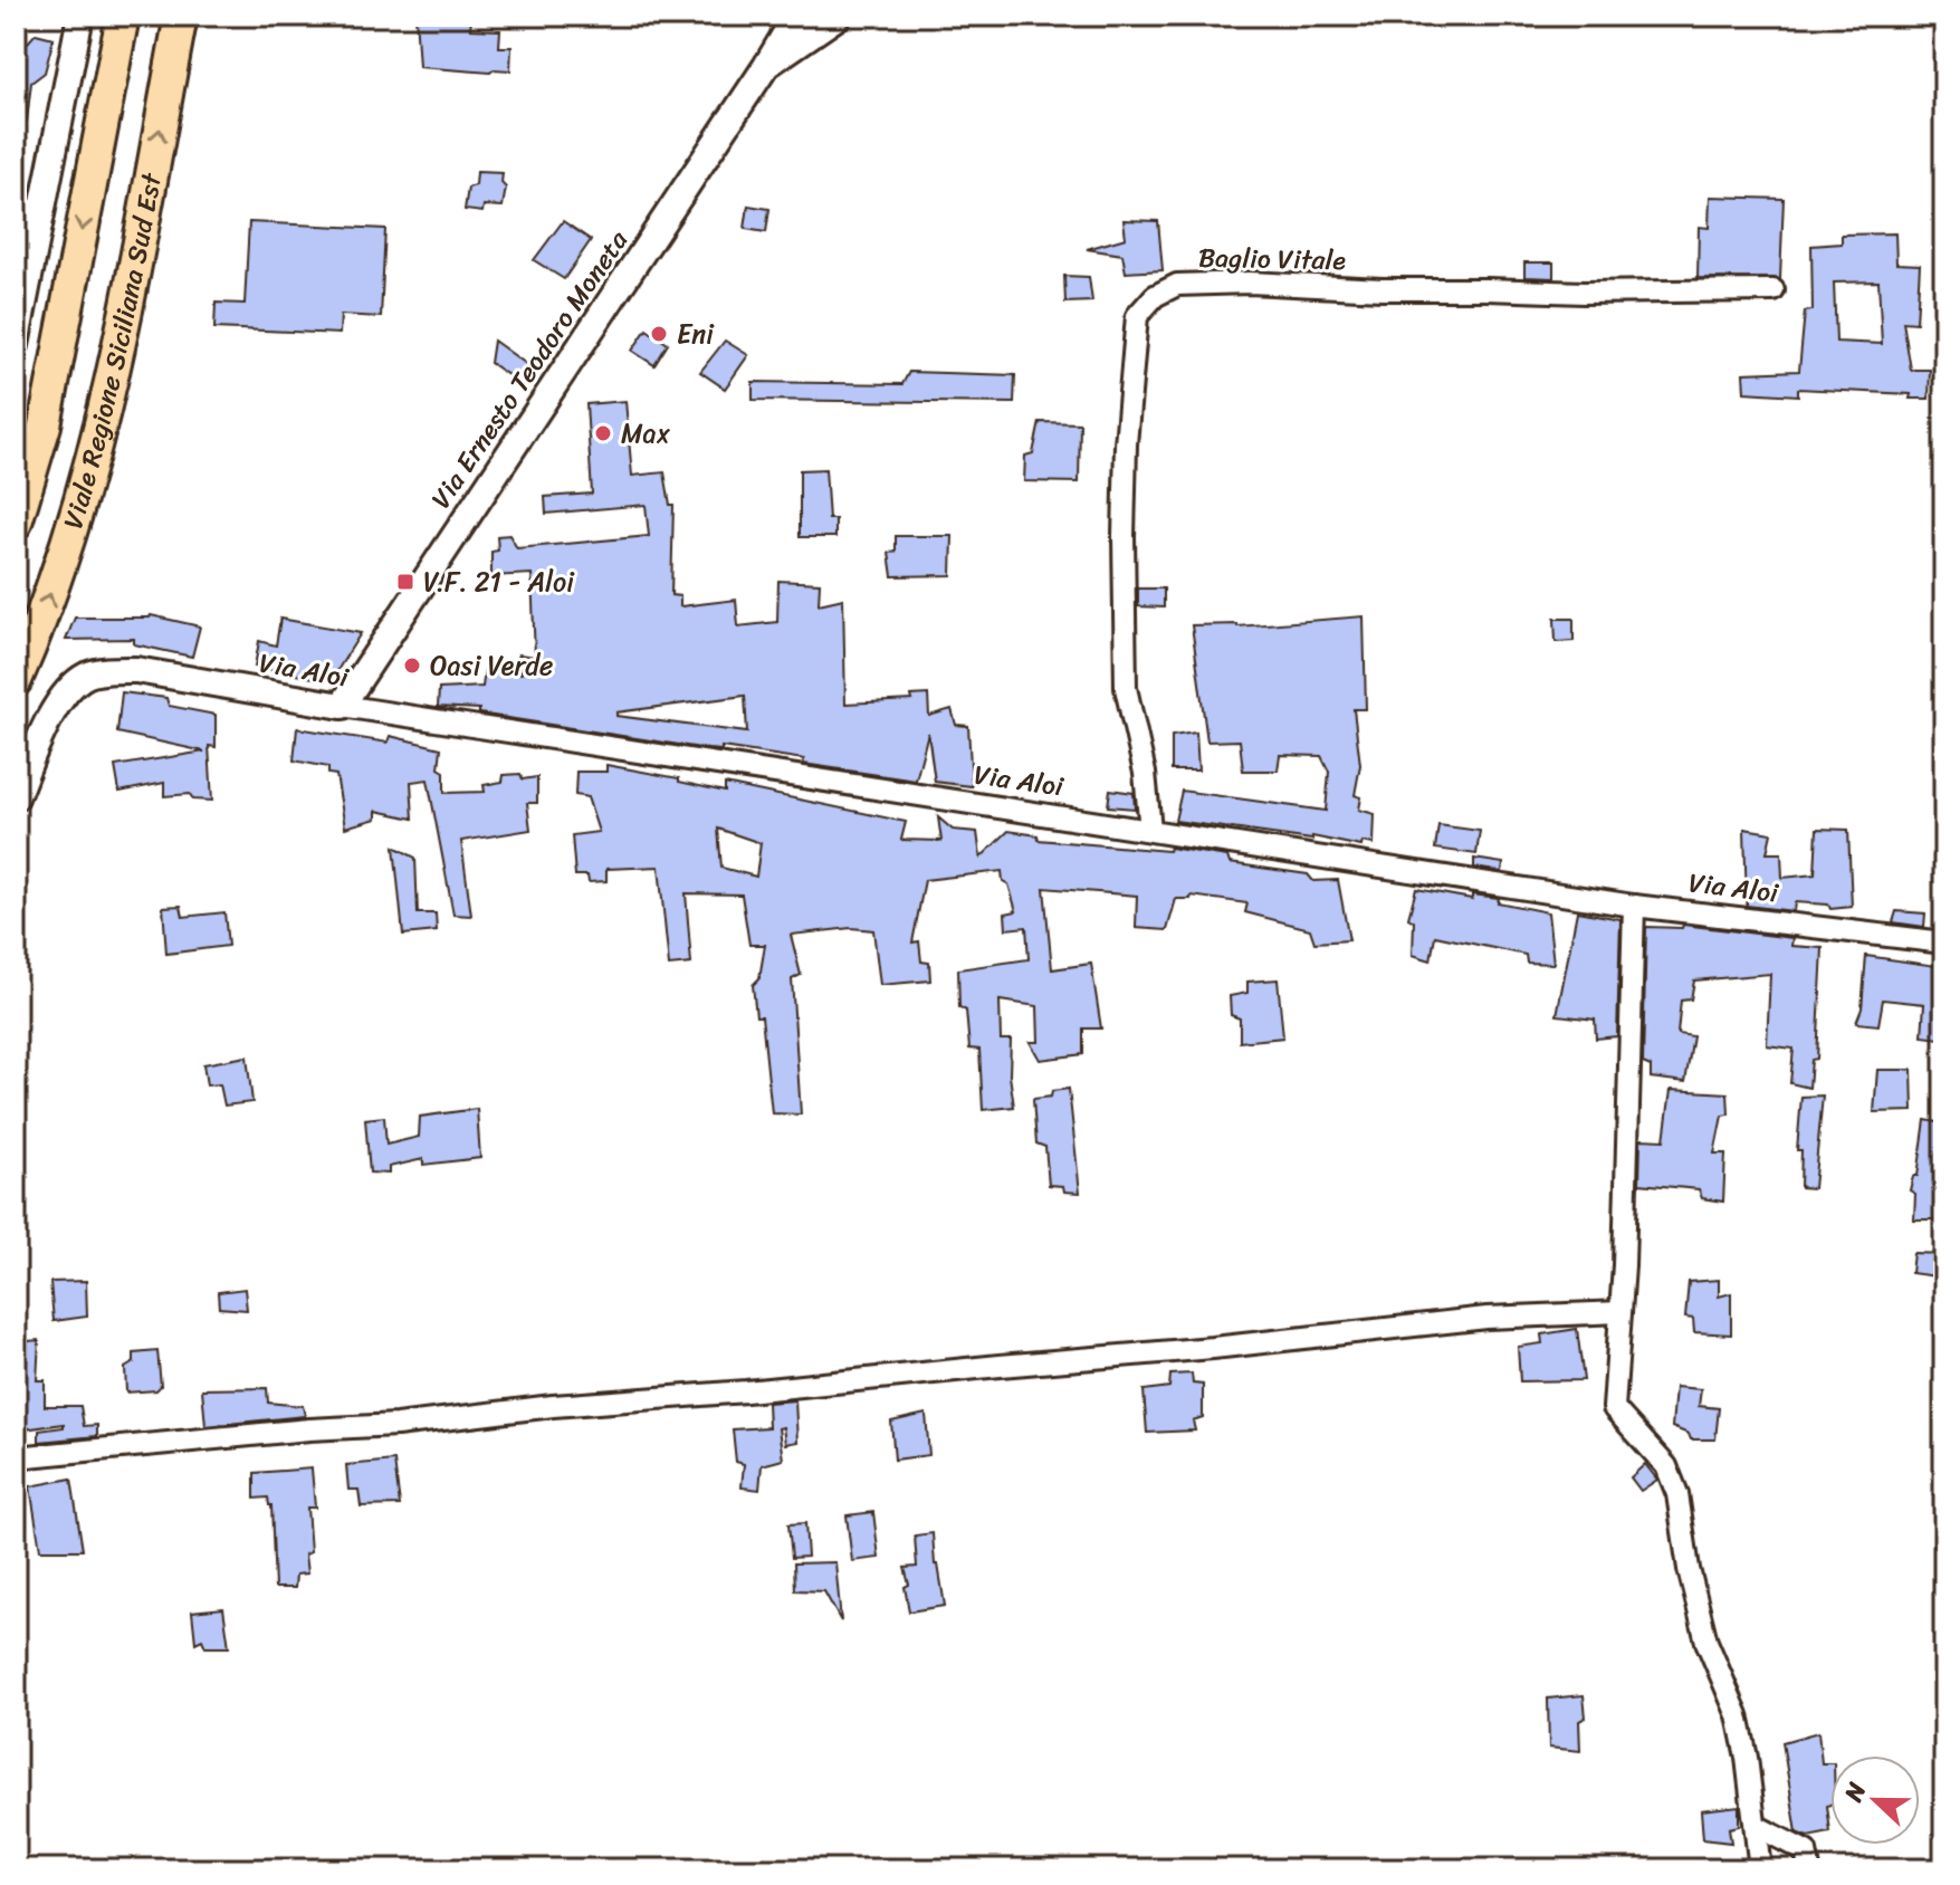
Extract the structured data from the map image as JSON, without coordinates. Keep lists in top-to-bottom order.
{
  "streets": {
    "main road": ["Viale Regione Siciliana Sud Est"],
    "street": ["Baglio Vitale", "Via Ernesto Teodoro Moneta", "Via Aloi"]
  },
  "crossings": [
    ["Baglio Vitale", "Via Aloi"],
    ["Via Ernesto Teodoro Moneta", "Via Aloi"]
  ],
  "places": {
    "other": ["Eni", "Max", "Oasi Verde"],
    "transit": ["V.F. 21 - Aloi"]
  },
  "north": "left"
}
